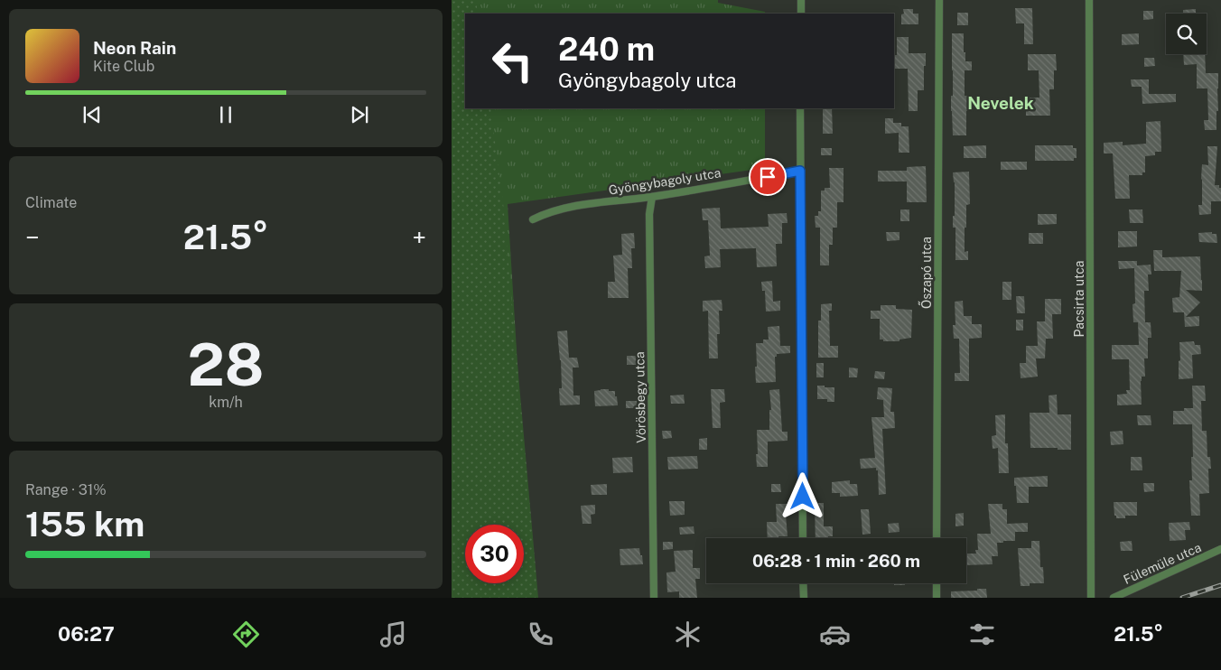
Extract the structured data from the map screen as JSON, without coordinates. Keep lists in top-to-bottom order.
{
  "streets": {
    "street": [
      "Gyöngybagoly utca",
      "Őszapó utca",
      "Pacsirta utca",
      "Vörösbegy utca",
      "Fülemüle utca"
    ]
  },
  "crossings": [
    ["Gyöngybagoly utca", "Vörösbegy utca"]
  ],
  "districts": ["Nevelek"],
  "page": {
    "turn": ["240 m", "Gyöngybagoly utca"],
    "song": ["Neon Rain", "Kite Club"],
    "tile": [
      "Climate",
      ["28", "km/h"],
      ["Range · 31%", "155 km"]
    ],
    "heat": ["−", "21.5°", "+"],
    "limit": "30",
    "trip": "06:28 · 1 min · 260 m",
    "tabs": ["06:27", "21.5°"]
  }
}
